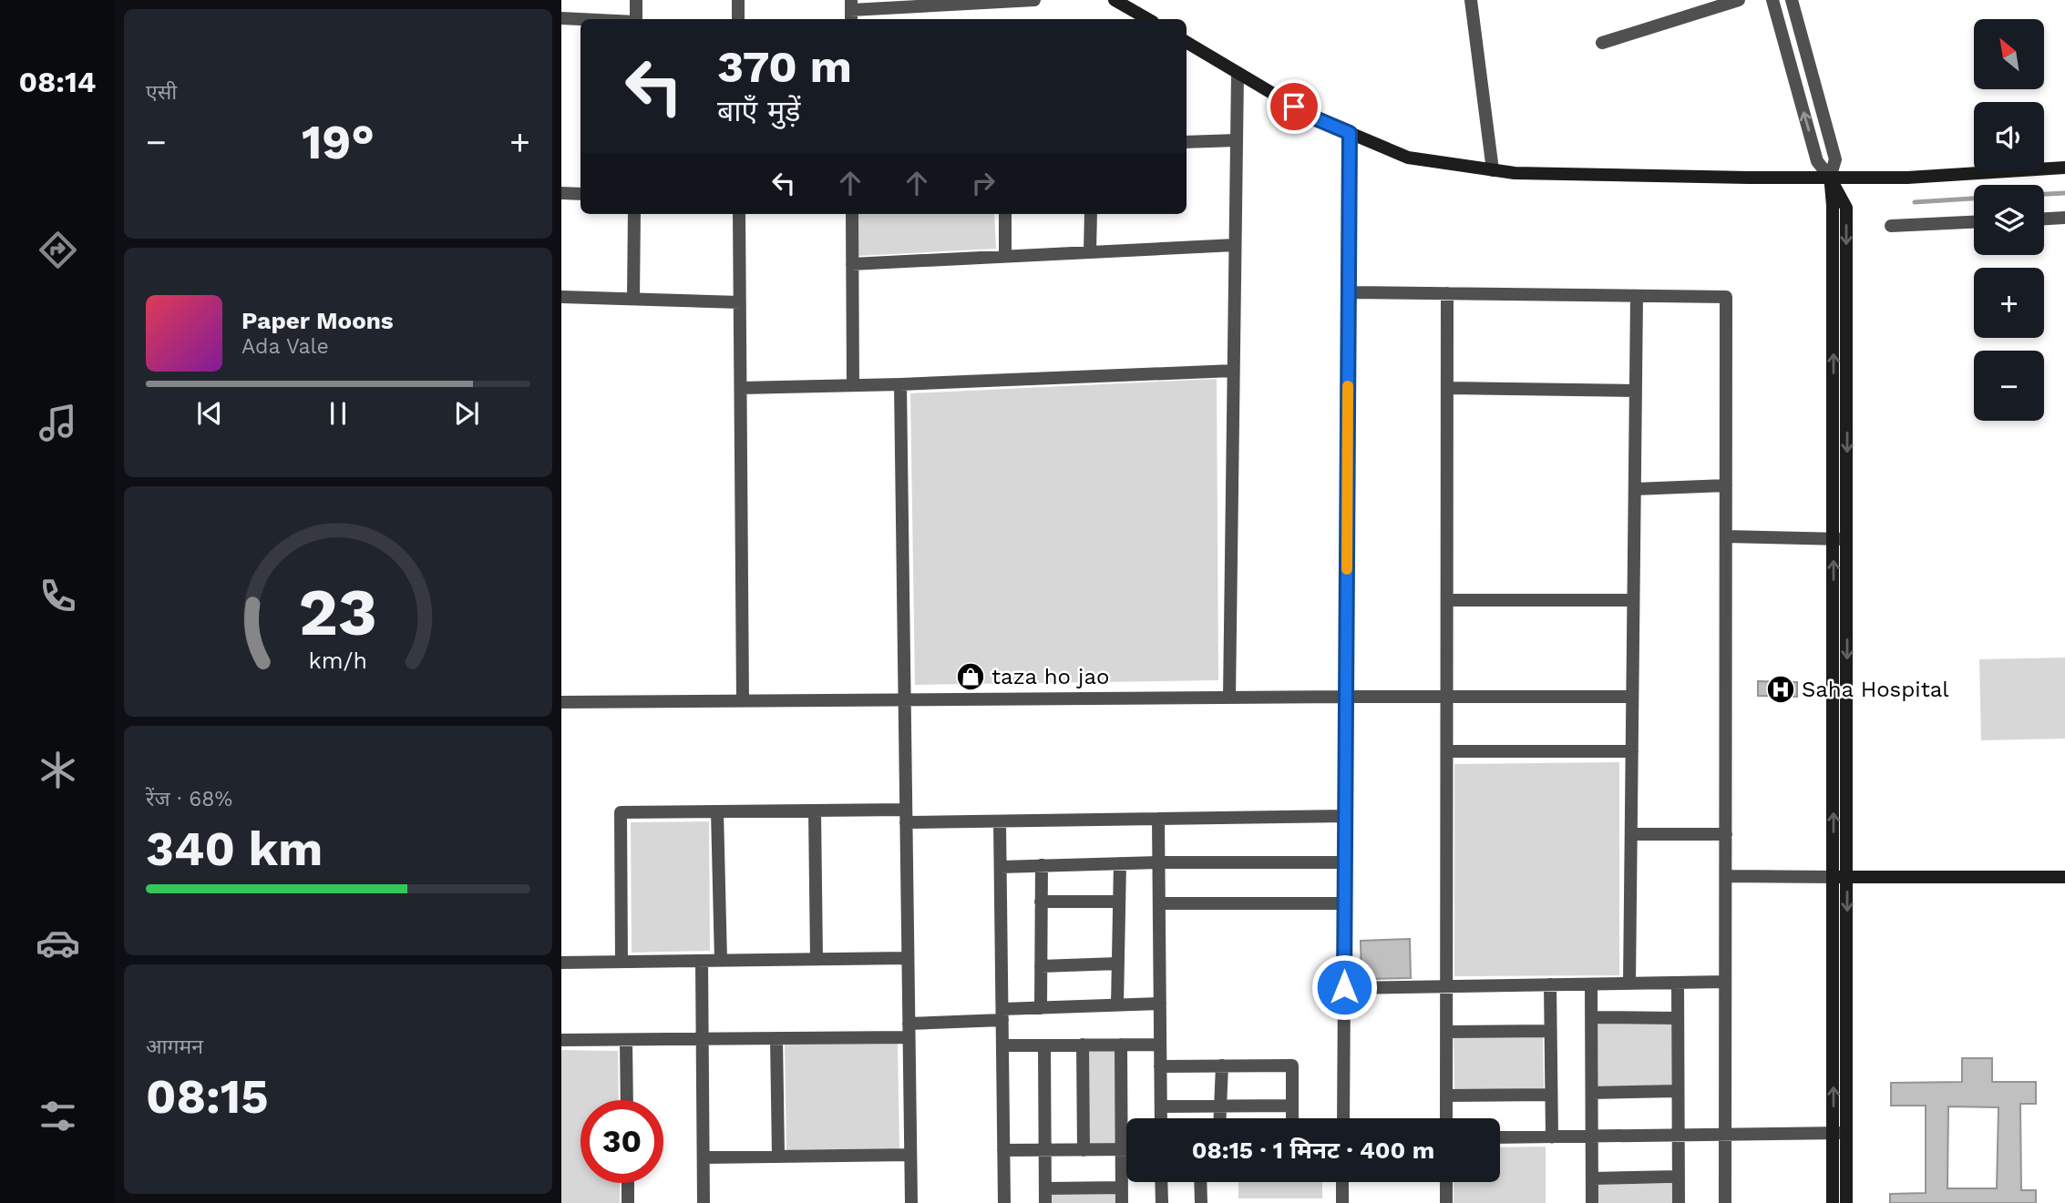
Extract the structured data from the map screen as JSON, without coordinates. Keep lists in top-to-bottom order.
{
  "places": {
    "shop": ["taza ho jao"],
    "hospital": ["Saha Hospital"]
  },
  "north": "top left",
  "page": {
    "tabs": "08:14",
    "tile": [
      "एसी",
      ["रेंज · 68%", "340 km"],
      ["आगमन", "08:15"]
    ],
    "map_buttons": ["+", "−"],
    "turn": ["370 m", "बाएँ मुड़ें"],
    "heat": ["−", "19°", "+"],
    "song": ["Paper Moons", "Ada Vale"],
    "limit": "30",
    "trip": "08:15 · 1 मिनट · 400 m",
    "gauge": ["23", "km/h"]
  }
}
